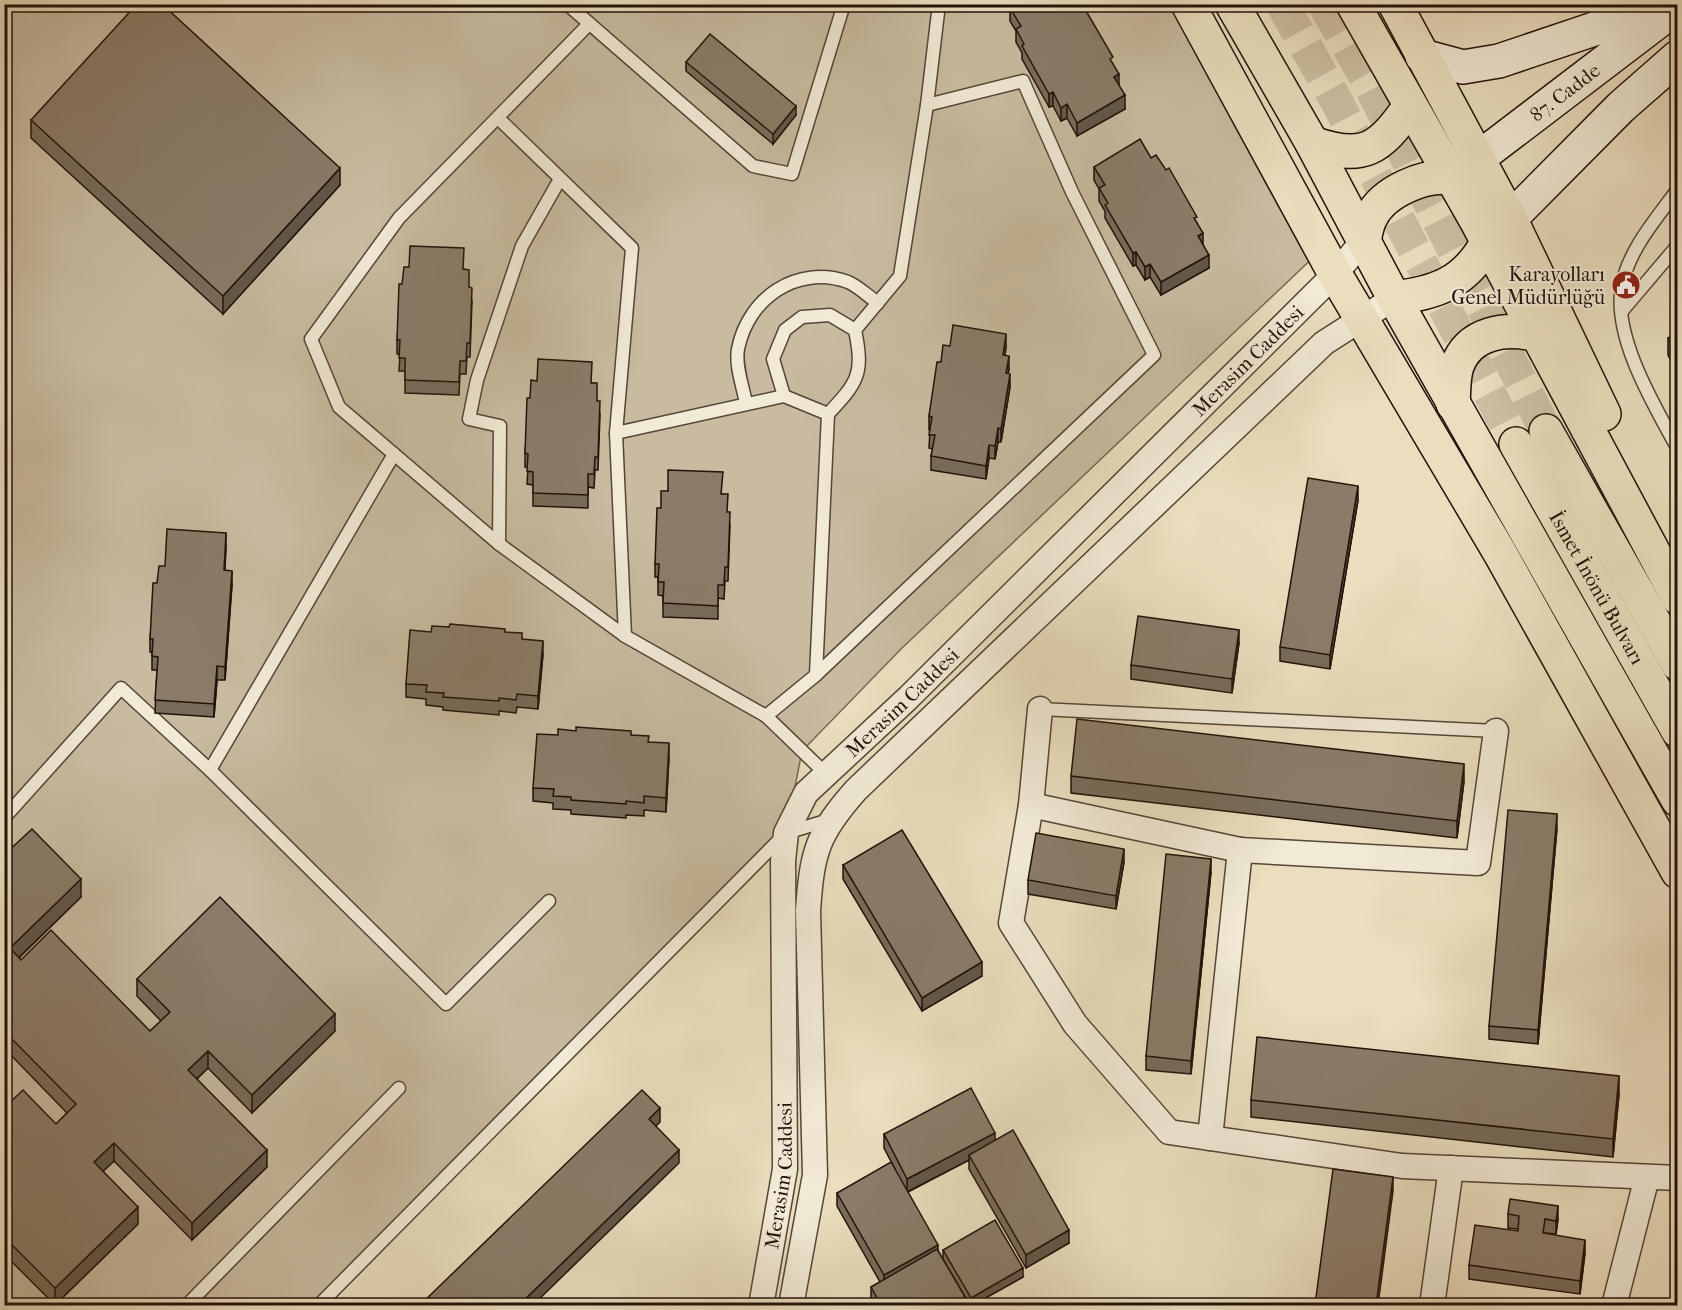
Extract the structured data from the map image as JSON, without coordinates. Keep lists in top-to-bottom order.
{
  "streets": {
    "main road": ["İsmet İnönü Bulvarı"],
    "street": ["87. Cadde", "Merasim Caddesi"]
  },
  "crossings": [
    ["87. Cadde", "Merasim Caddesi"]
  ],
  "places": {
    "public building": ["Karayolları Genel Müdürlüğü"]
  }
}
